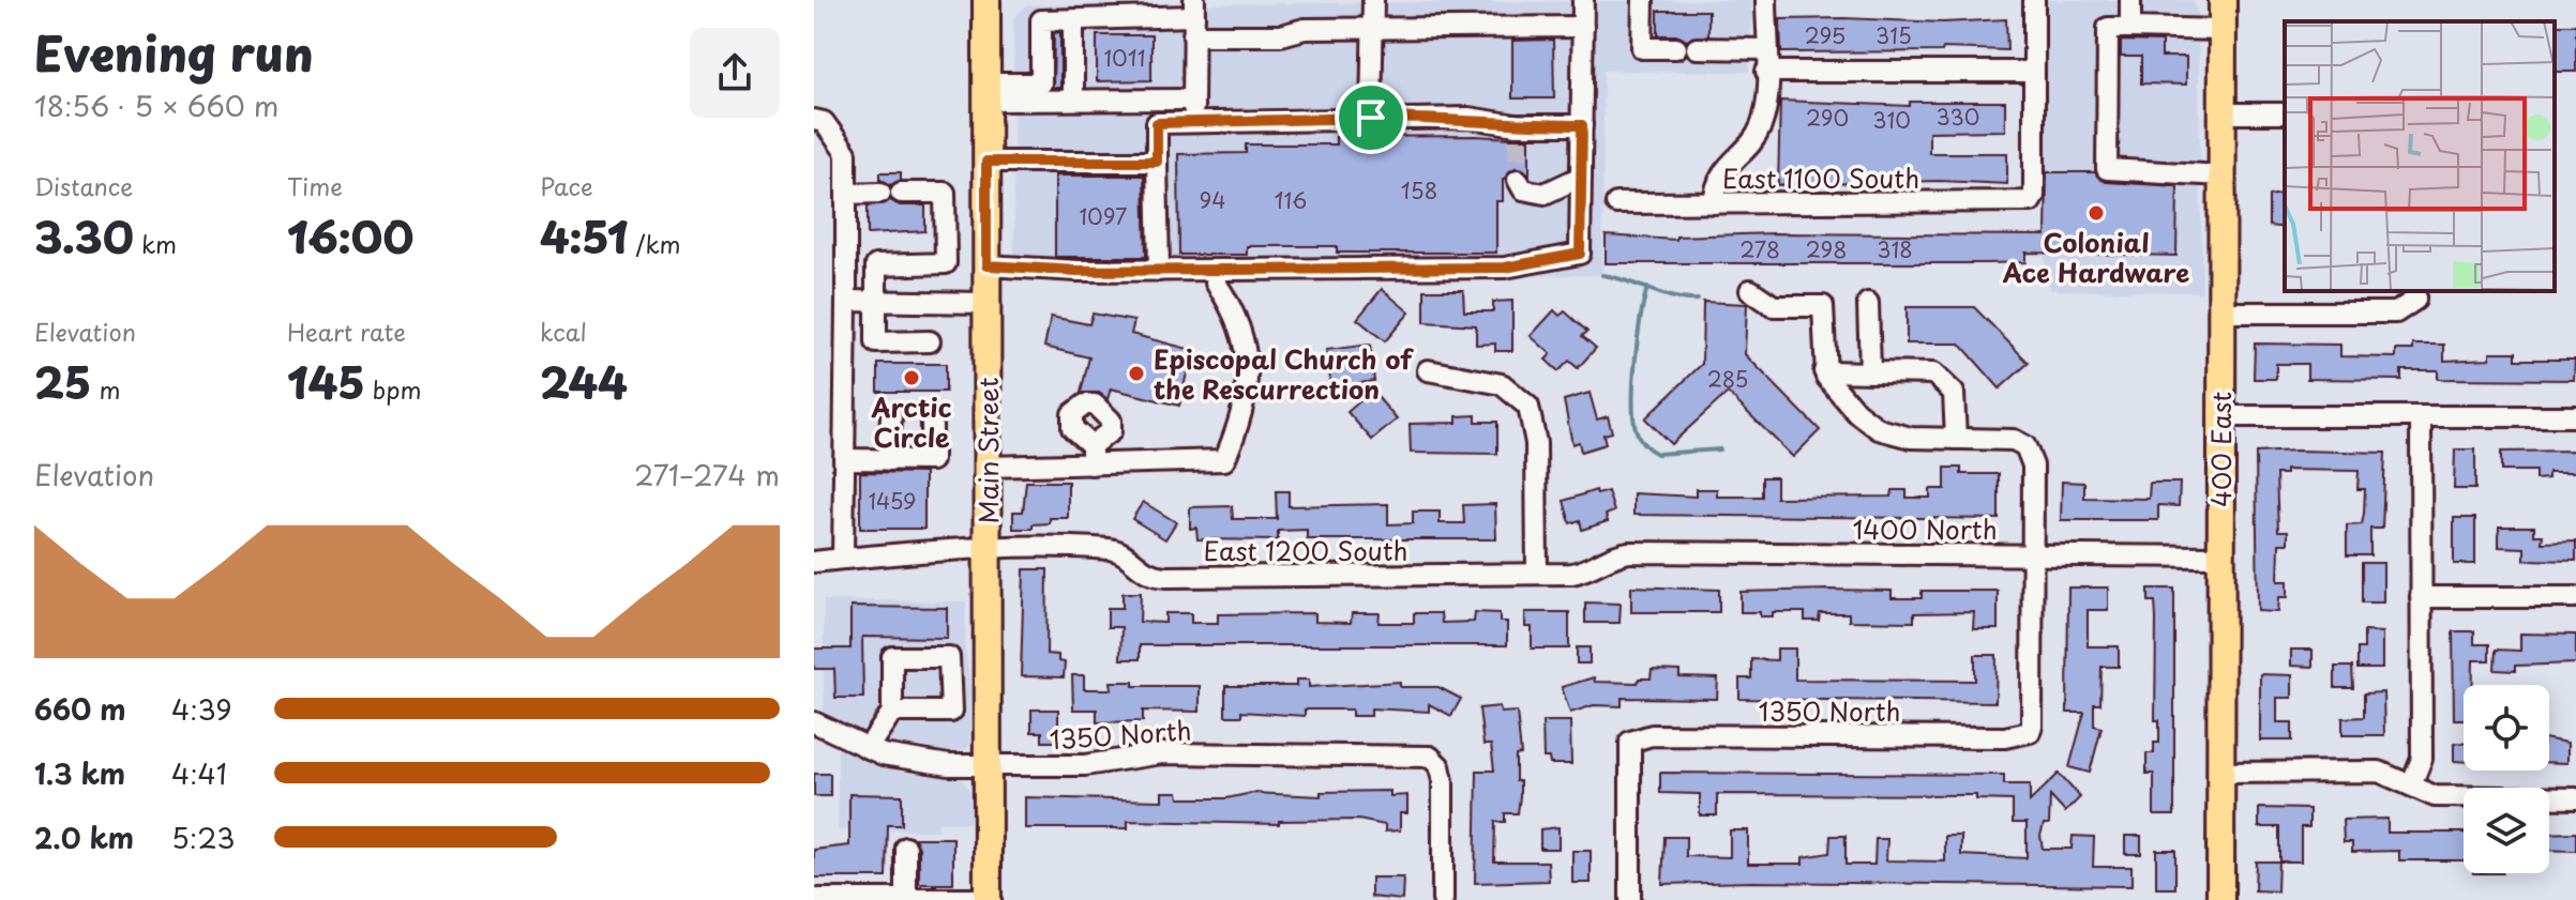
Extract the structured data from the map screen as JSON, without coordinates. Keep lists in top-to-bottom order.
{
  "streets": {
    "main road": ["400 East", "Main Street"],
    "street": [
      "East 1100 South",
      "1400 North",
      "East 1200 South",
      "1350 North"
    ]
  },
  "crossings": [
    ["400 East", "1400 North"],
    ["Main Street", "East 1200 South"],
    ["Main Street", "1350 North"],
    ["1400 North", "East 1200 South"],
    ["1400 North", "1350 North"]
  ],
  "places": ["Colonial Ace Hardware", "Episcopal Church of the Rescurrection", "Arctic Circle"],
  "house_numbers": [
    "295",
    "315",
    "1011",
    "330",
    "290",
    "310",
    "158",
    "94",
    "116",
    "1097",
    "278",
    "298",
    "318",
    "285",
    "1459"
  ],
  "page": {
    "heading": ["Evening run", "18:56 · 5 × 660 m"],
    "stats": [
      ["Distance", "3.30 km"],
      ["Time", "16:00"],
      ["Pace", "4:51 /km"],
      ["Elevation", "25 m"],
      ["Heart rate", "145 bpm"],
      ["kcal", "244"]
    ],
    "chart": ["Elevation", "271–274 m"],
    "list": [
      {
        "name": "660 m",
        "note": "4:39"
      },
      {
        "name": "1.3 km",
        "note": "4:41"
      },
      {
        "name": "2.0 km",
        "note": "5:23"
      }
    ]
  }
}
